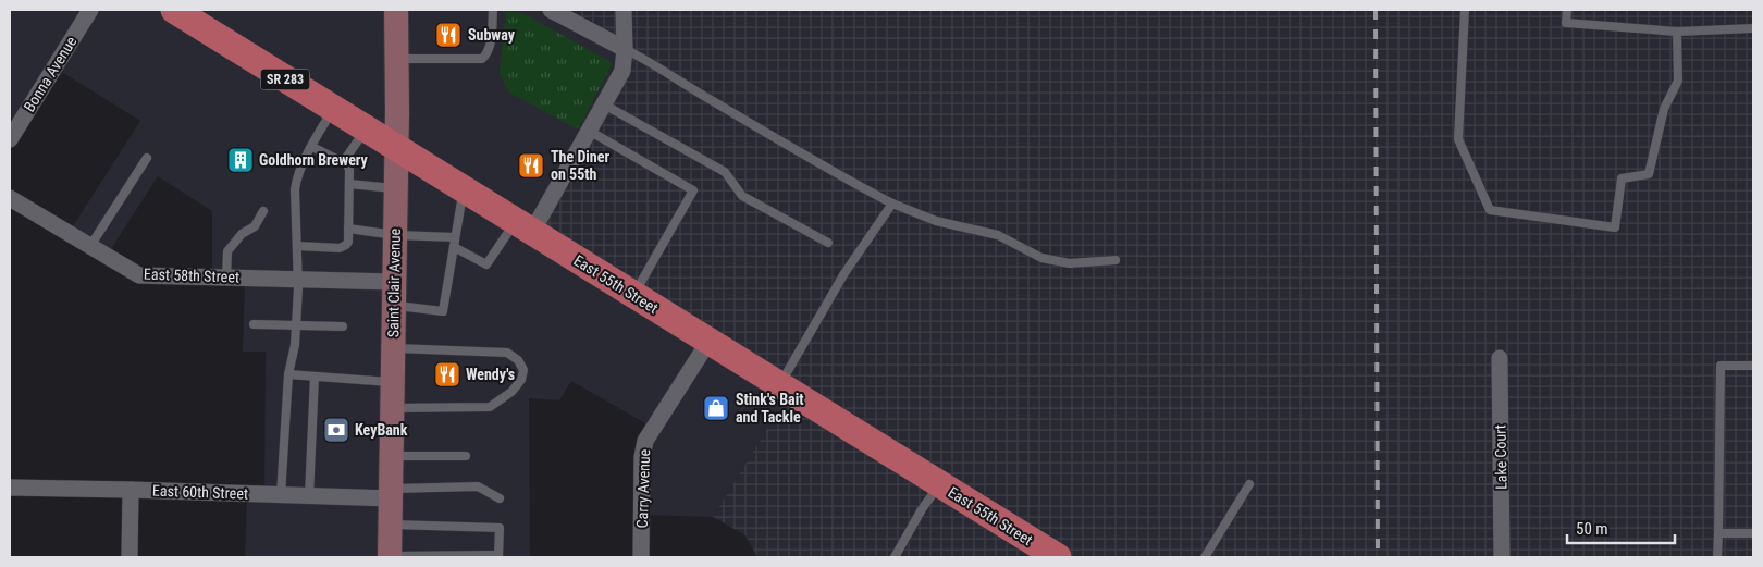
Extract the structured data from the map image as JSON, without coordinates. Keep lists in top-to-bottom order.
{
  "streets": {
    "main road": ["SR 283", "Saint Clair Avenue", "East 55th Street"],
    "street": [
      "Bonna Avenue",
      "East 58th Street",
      "Lake Court",
      "Carry Avenue",
      "East 60th Street"
    ]
  },
  "crossings": [
    ["East 58th Street", "Saint Clair Avenue"],
    ["Saint Clair Avenue", "East 55th Street"],
    ["Saint Clair Avenue", "East 60th Street"],
    ["East 55th Street", "Carry Avenue"]
  ],
  "places": {
    "restaurant": ["Subway", "The Diner on 55th", "Wendy's"],
    "building": ["Goldhorn Brewery"],
    "shop": ["Stink's Bait and Tackle"],
    "bank": ["KeyBank"]
  },
  "scale_bar": "50 m"
}
